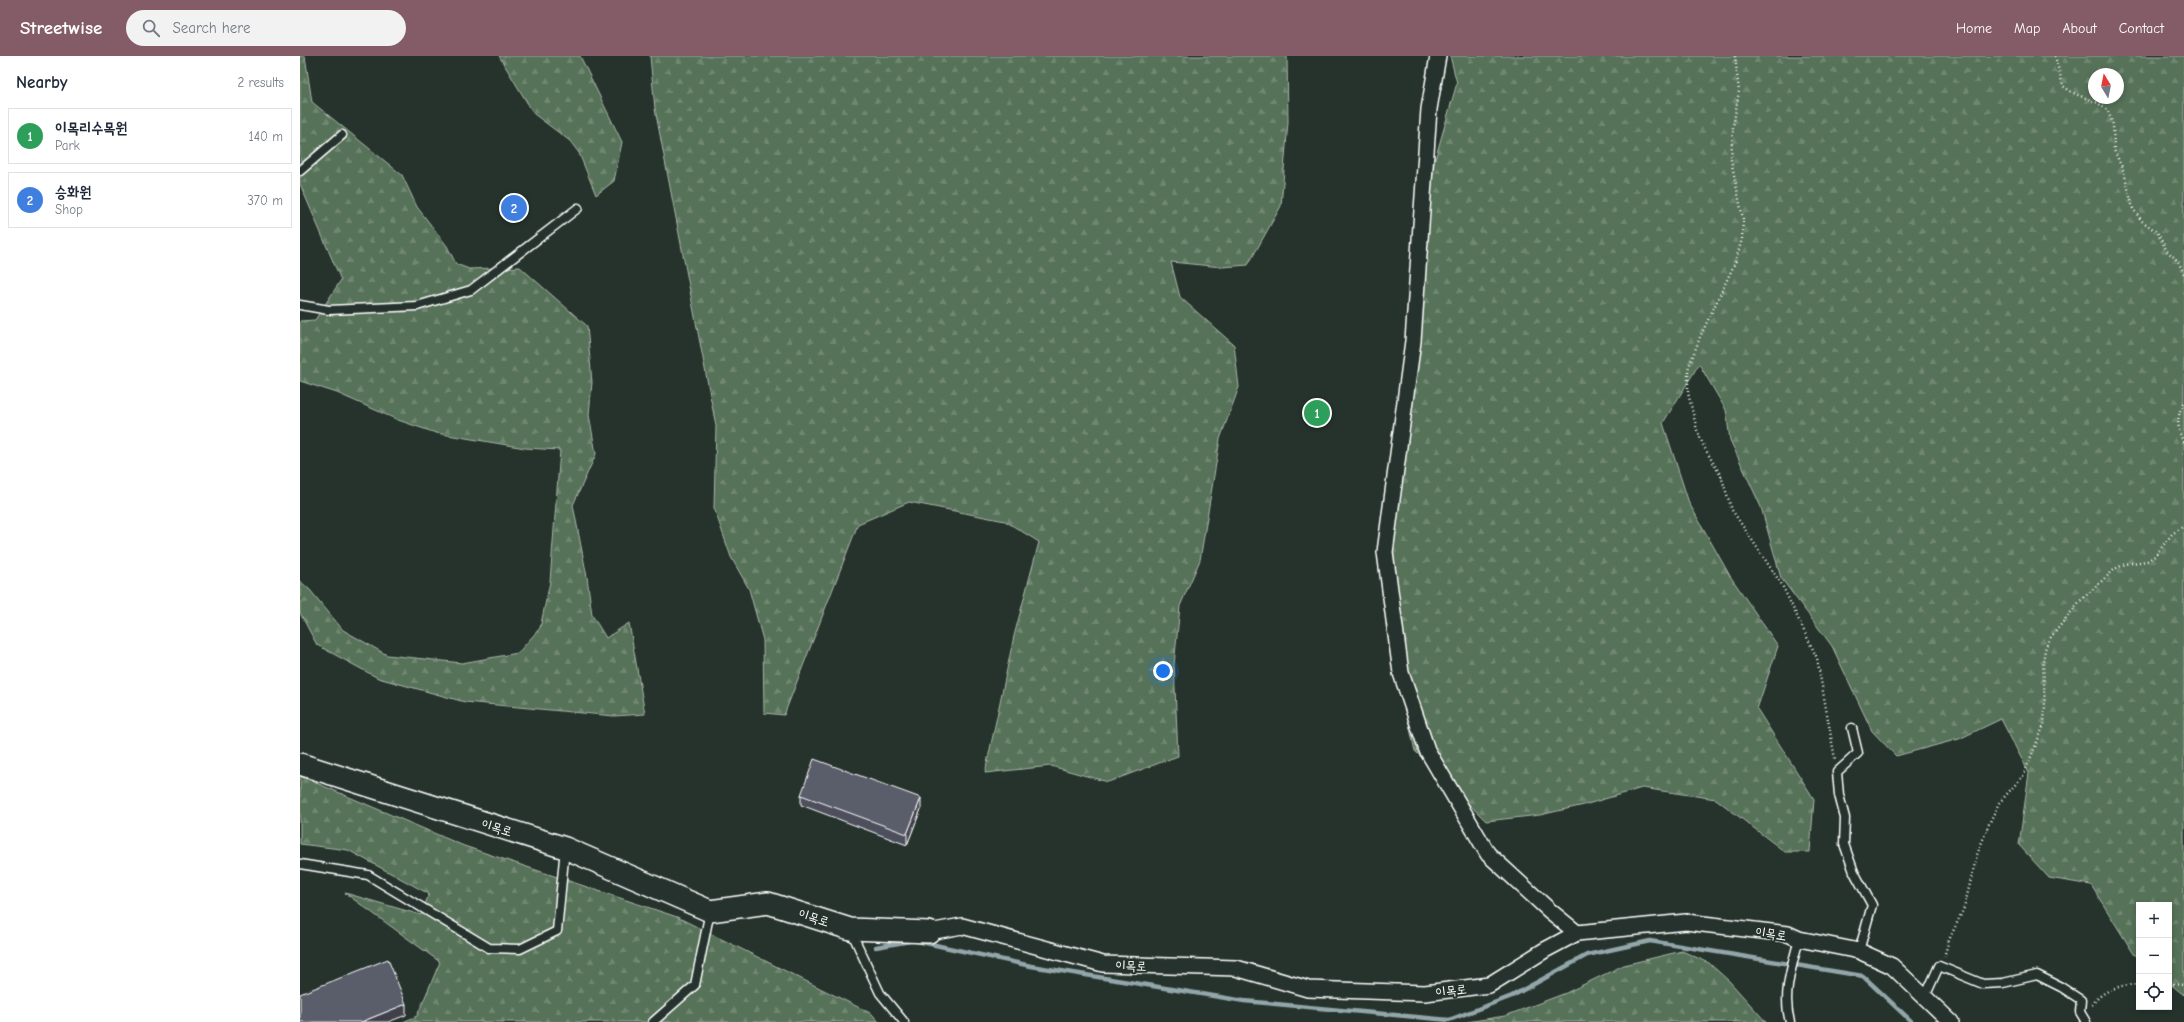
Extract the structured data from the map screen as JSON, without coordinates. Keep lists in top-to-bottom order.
{
  "streets": {
    "street": ["이목로"]
  },
  "north": "top",
  "page": {
    "header": "Streetwise",
    "search": "Search here",
    "nav": [
      "Home",
      "Map",
      "About",
      "Contact"
    ],
    "heading": ["Nearby", "2 results"],
    "list": [
      {
        "mark": "1",
        "name": "이목리수목원",
        "note": "Park",
        "value": "140 m"
      },
      {
        "mark": "2",
        "name": "승화원",
        "note": "Shop",
        "value": "370 m"
      }
    ],
    "pins": ["2", "1"],
    "map_buttons": ["+", "−"]
  }
}
